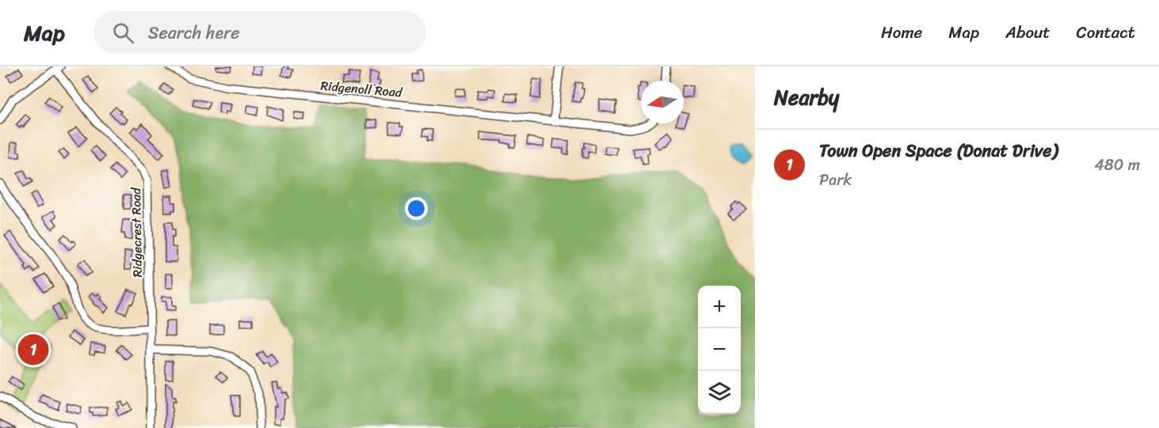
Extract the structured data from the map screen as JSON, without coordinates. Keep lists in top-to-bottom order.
{
  "streets": {
    "street": ["Ridgenoll Road", "Ridgecrest Road"]
  },
  "north": "left",
  "page": {
    "header": "Map",
    "search": "Search here",
    "nav": [
      "Home",
      "Map",
      "About",
      "Contact"
    ],
    "heading": "Nearby",
    "list": [
      {
        "mark": "1",
        "name": "Town Open Space (Donat Drive)",
        "note": "Park",
        "value": "480 m"
      }
    ],
    "map_buttons": ["+", "−"],
    "pins": "1"
  }
}
